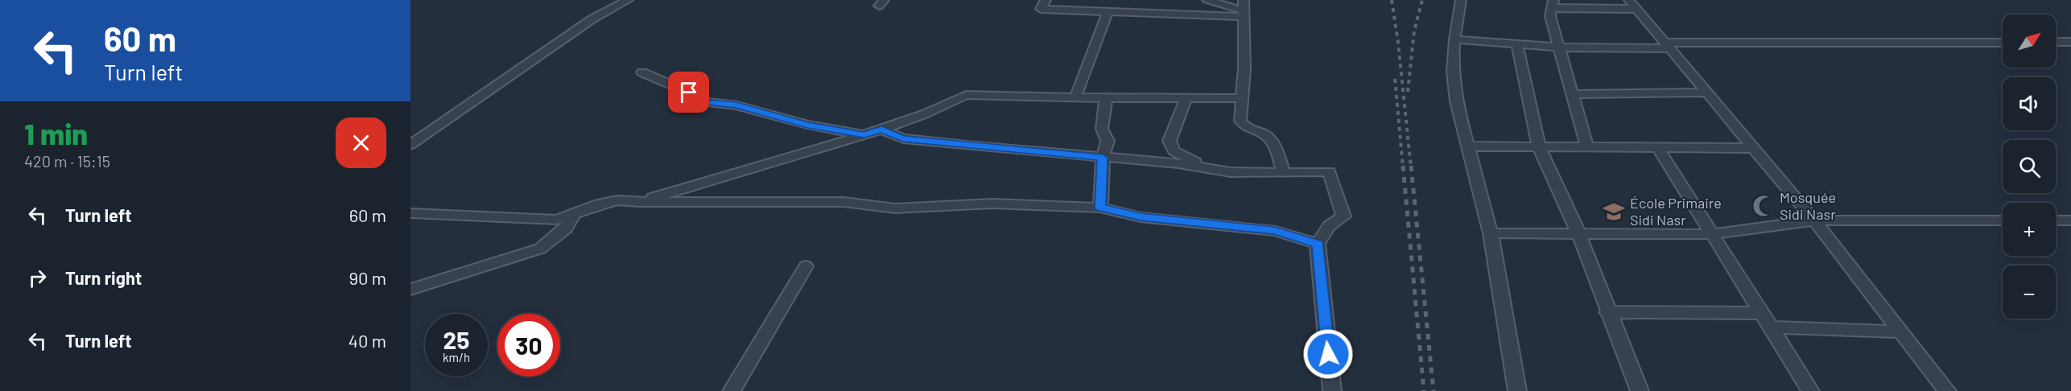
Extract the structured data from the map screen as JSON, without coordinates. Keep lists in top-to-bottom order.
{
  "places": {
    "mosque": ["Mosquée Sidi Nasr"],
    "school or university": ["École Primaire Sidi Nasr"]
  },
  "north": "top right",
  "page": {
    "turn": ["60 m", "Turn left"],
    "map_buttons": ["+", "−"],
    "heading": ["1 min", "420 m · 15:15"],
    "list": [
      {
        "name": "Turn left",
        "value": "60 m"
      },
      {
        "name": "Turn right",
        "value": "90 m"
      },
      {
        "name": "Turn left",
        "value": "40 m"
      }
    ],
    "speed": "25 km/h",
    "limit": "30"
  }
}
